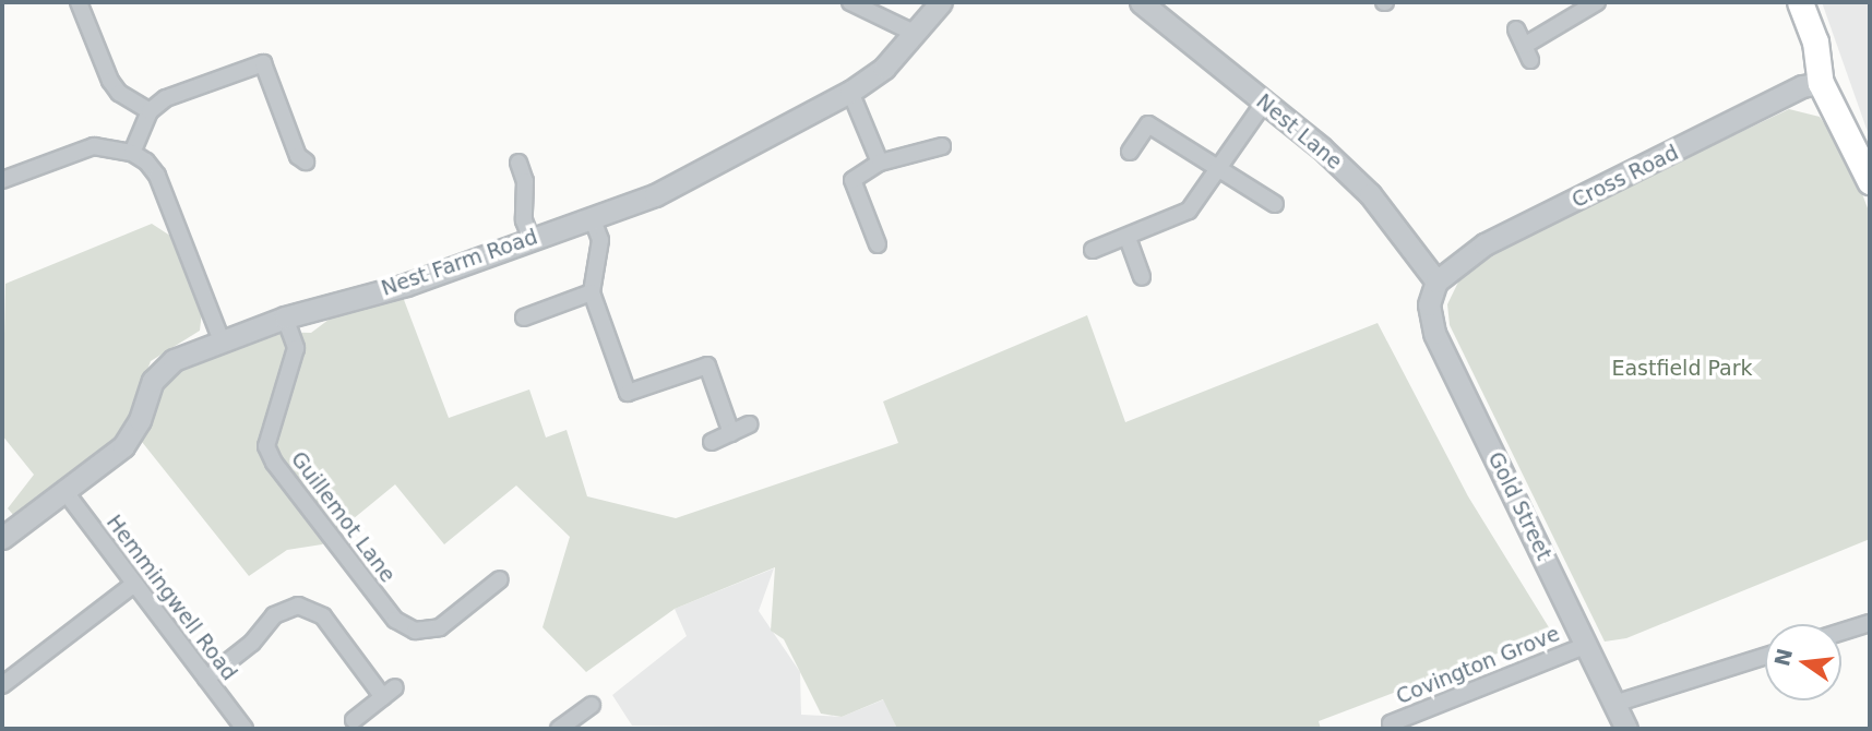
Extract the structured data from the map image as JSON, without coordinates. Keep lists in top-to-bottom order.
{
  "streets": {
    "street": [
      "Nest Lane",
      "Cross Road",
      "Nest Farm Road",
      "Gold Street",
      "Guillemot Lane",
      "Hemmingwell Road",
      "Covington Grove"
    ]
  },
  "crossings": [
    ["Nest Lane", "Cross Road"],
    ["Nest Lane", "Gold Street"],
    ["Cross Road", "Gold Street"],
    ["Nest Farm Road", "Guillemot Lane"],
    ["Nest Farm Road", "Hemmingwell Road"],
    ["Gold Street", "Covington Grove"]
  ],
  "parks": ["Eastfield Park"],
  "north": "left"
}
